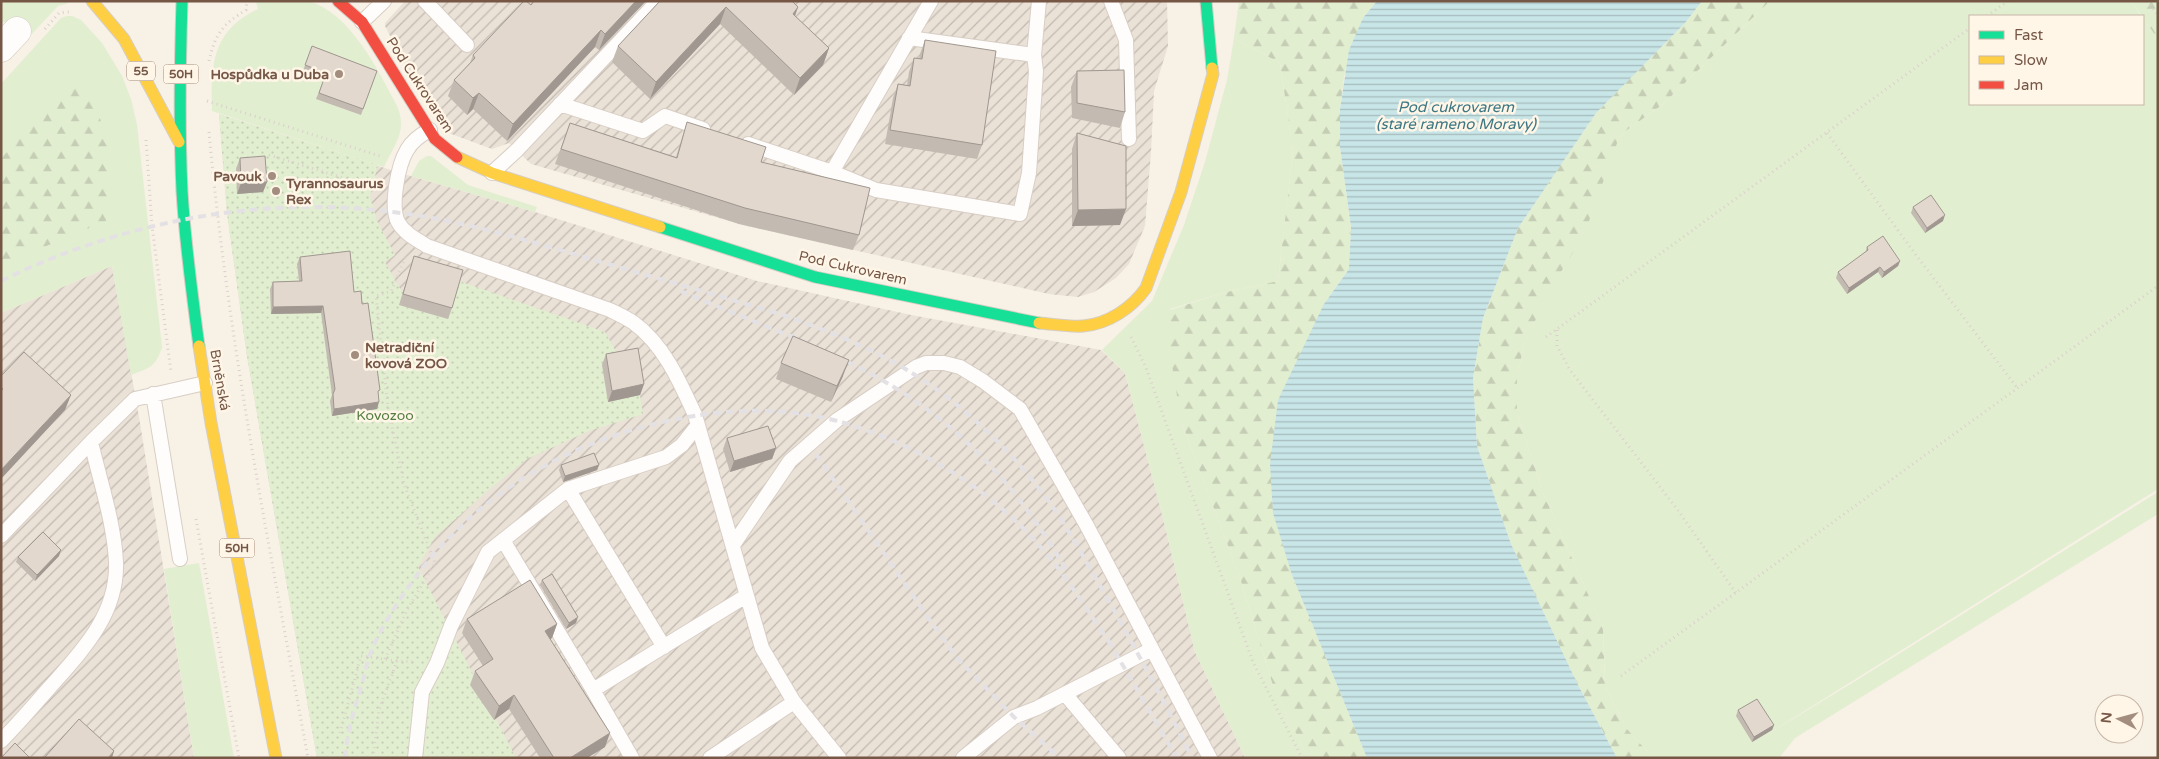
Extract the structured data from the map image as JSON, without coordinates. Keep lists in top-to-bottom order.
{
  "streets": {
    "street": [
      "55",
      "50H",
      "Pod Cukrovarem",
      "Brněnská"
    ]
  },
  "crossings": [
    ["55", "Brněnská"]
  ],
  "water": ["Pod cukrovarem (staré rameno Moravy)"],
  "parks": ["Kovozoo"],
  "places": [
    "Hospůdka u Duba",
    "Pavouk",
    "Tyrannosaurus Rex",
    "Netradiční kovová ZOO"
  ],
  "legend": ["Fast", "Slow", "Jam"],
  "north": "left"
}
